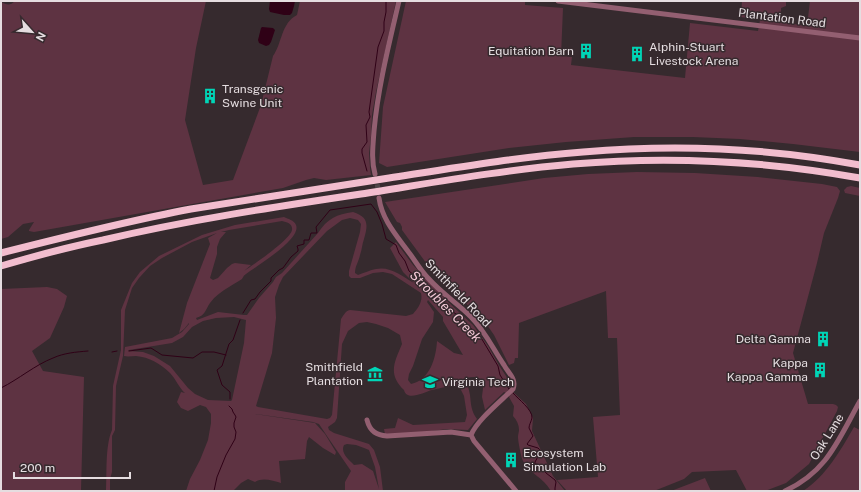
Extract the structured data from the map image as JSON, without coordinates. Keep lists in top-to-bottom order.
{
  "streets": {
    "street": ["Plantation Road", "Smithfield Road", "Oak Lane"]
  },
  "water": ["Stroubles Creek"],
  "places": {
    "building": [
      "Equitation Barn",
      "Alphin-Stuart Livestock Arena",
      "Transgenic Swine Unit",
      "Delta Gamma",
      "Kappa Kappa Gamma",
      "Ecosystem Simulation Lab"
    ],
    "museum": ["Smithfield Plantation"],
    "school or university": ["Virginia Tech"]
  },
  "scale_bar": "200 m",
  "north": "bottom right"
}
